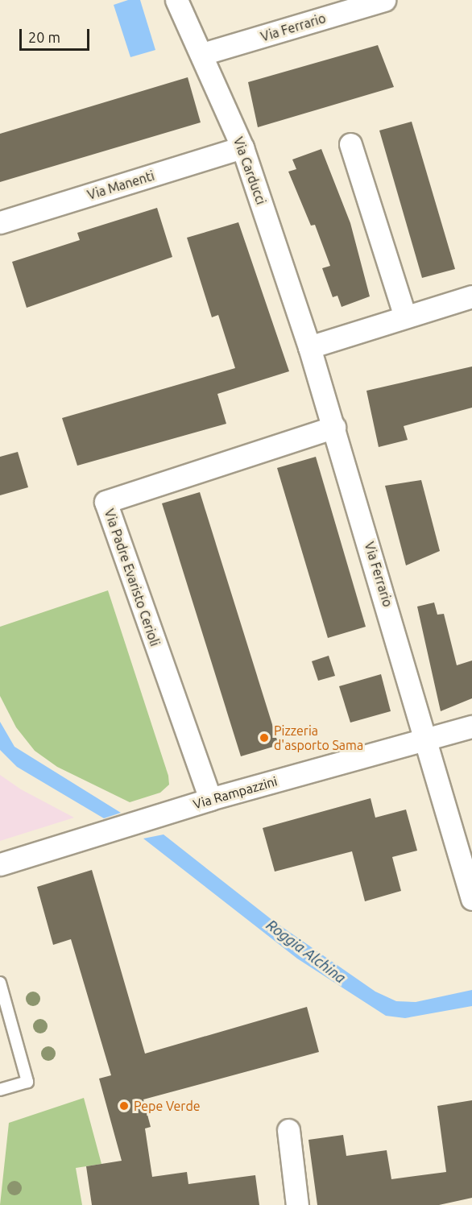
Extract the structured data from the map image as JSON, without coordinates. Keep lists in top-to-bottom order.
{
  "streets": {
    "street": [
      "Via Ferrario",
      "Via Carducci",
      "Via Manenti",
      "Via Padre Evaristo Cerioli",
      "Via Rampazzini"
    ]
  },
  "crossings": [
    ["Via Ferrario", "Via Carducci"],
    ["Via Ferrario", "Via Padre Evaristo Cerioli"],
    ["Via Ferrario", "Via Rampazzini"],
    ["Via Carducci", "Via Manenti"],
    ["Via Padre Evaristo Cerioli", "Via Rampazzini"]
  ],
  "water": ["Roggia Alchina"],
  "places": ["Pizzeria d'asporto Sama", "Pepe Verde"],
  "scale_bar": "20 m"
}
